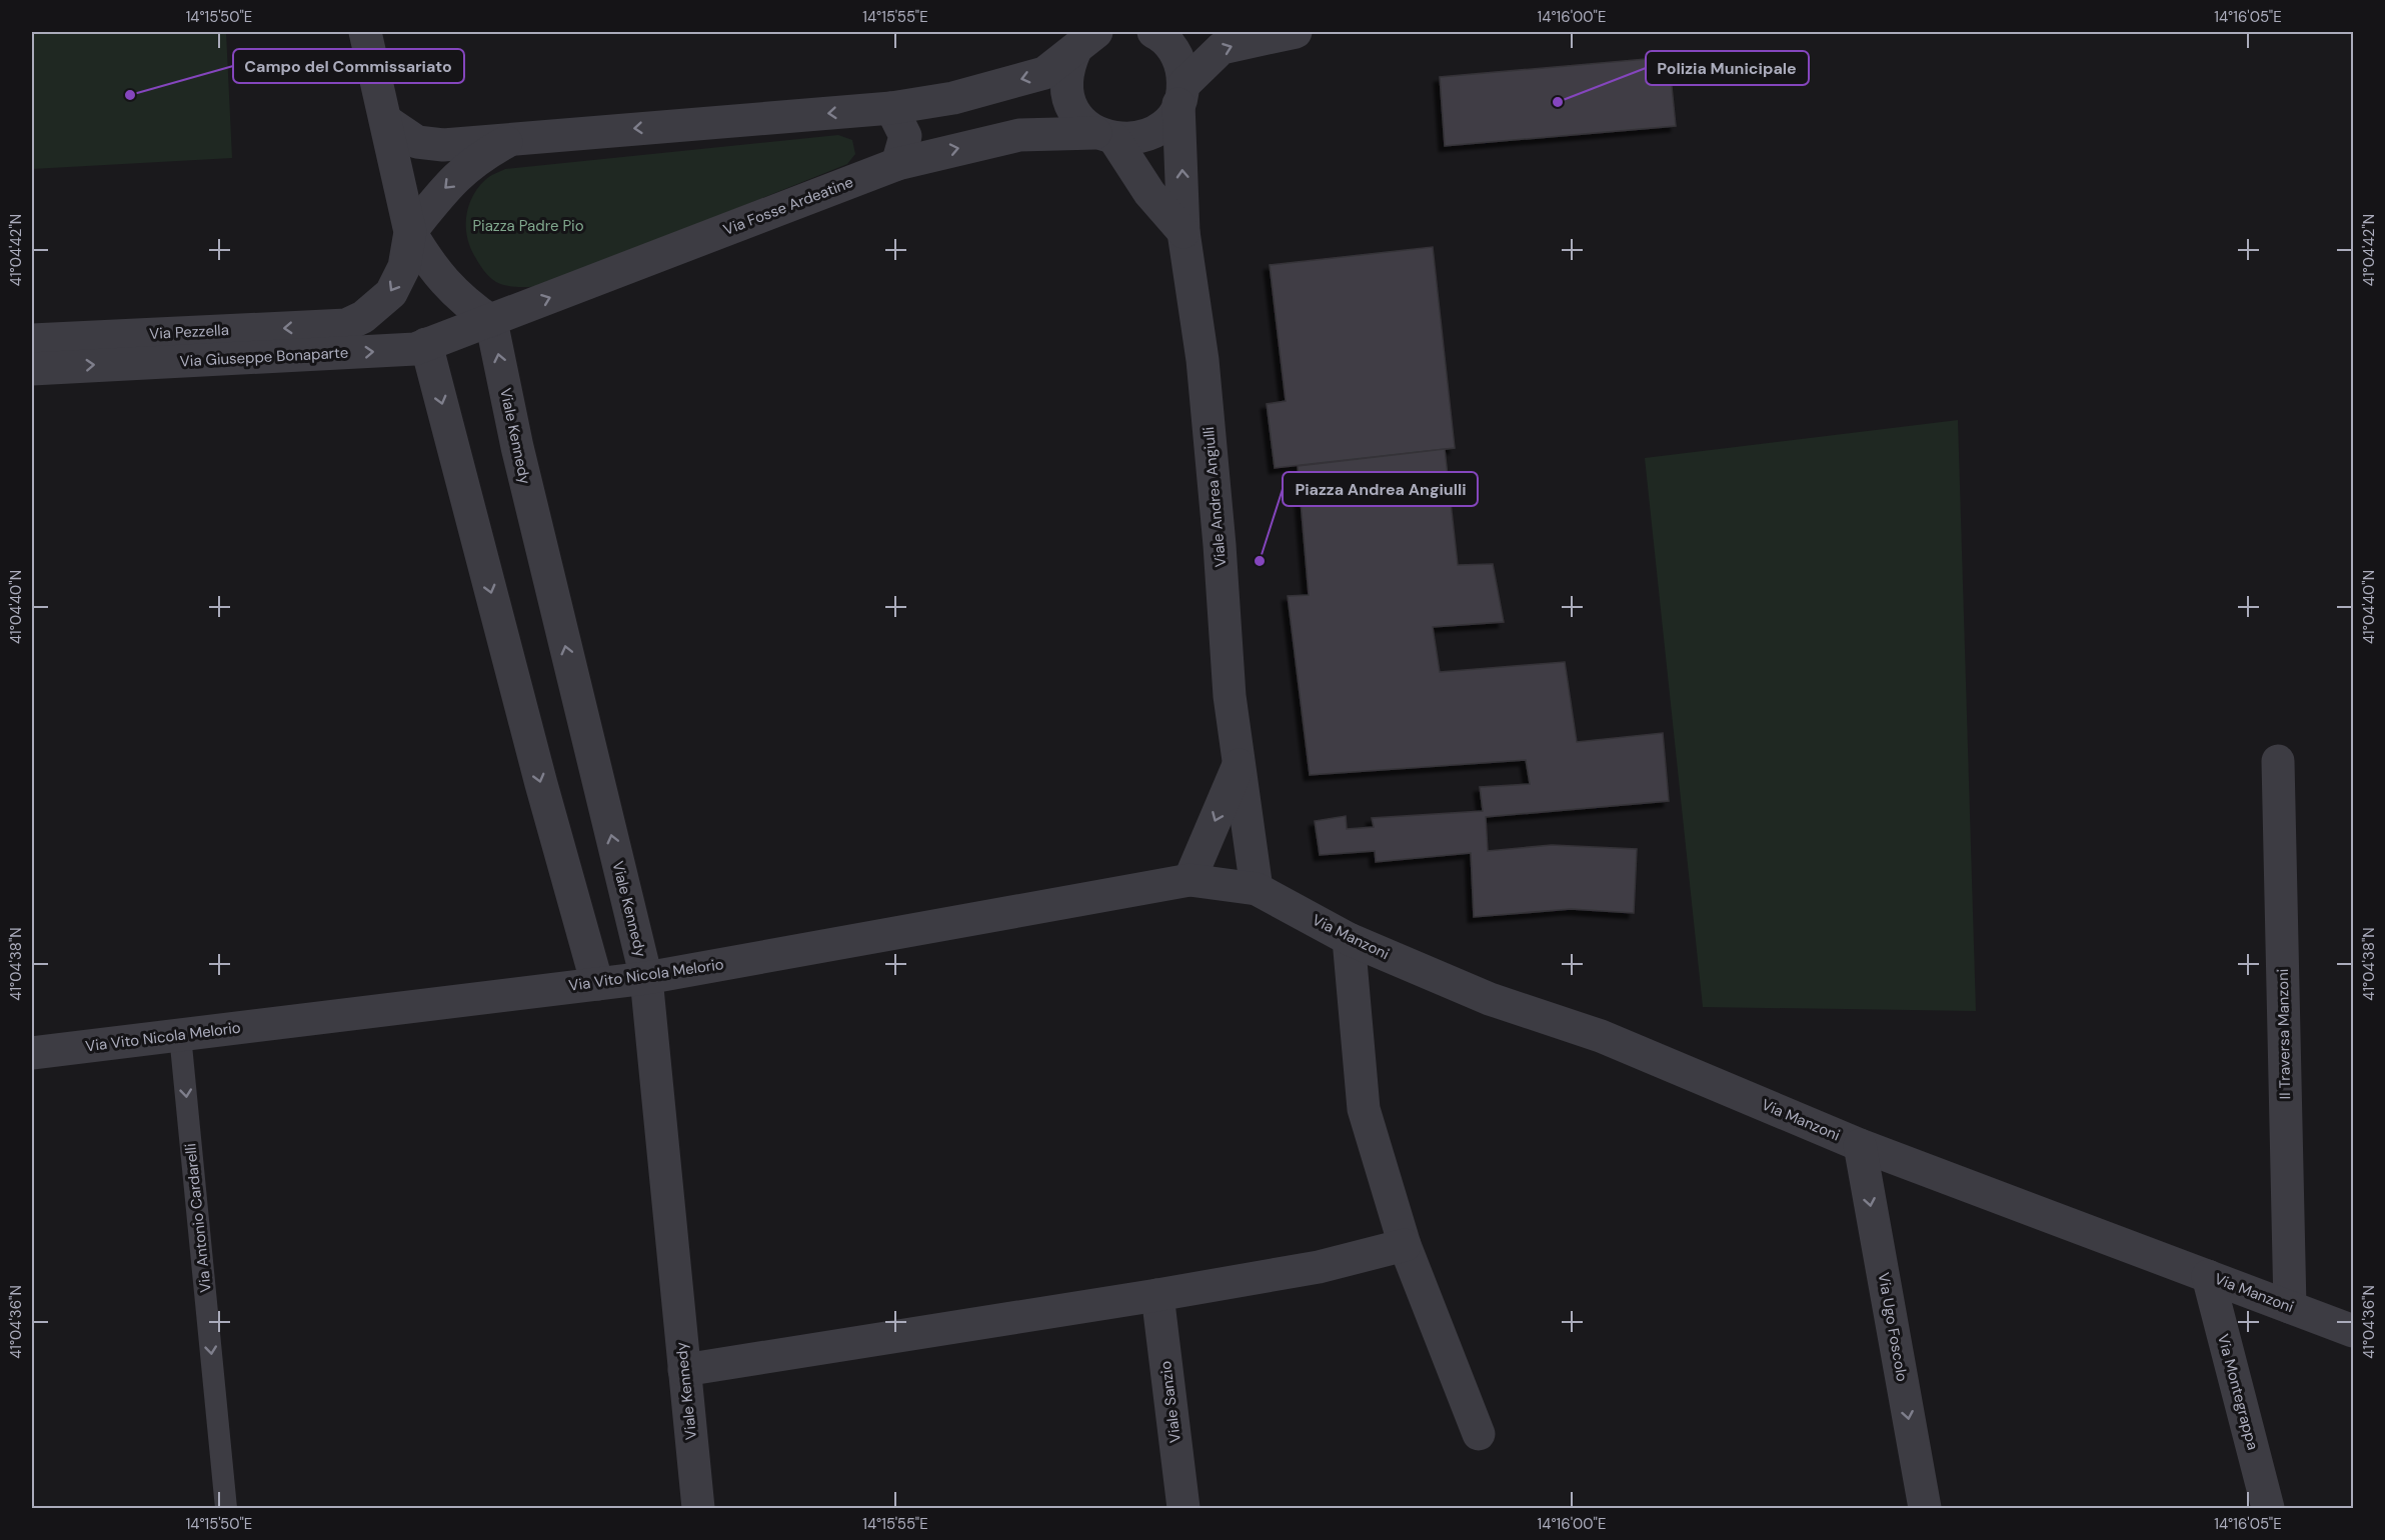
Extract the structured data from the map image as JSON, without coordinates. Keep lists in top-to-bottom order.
{
  "streets": {
    "street": [
      "Via Fosse Ardeatine",
      "Via Pezzella",
      "Via Giuseppe Bonaparte",
      "Viale Kennedy",
      "Viale Andrea Angiulli",
      "Via Manzoni",
      "Via Vito Nicola Melorio",
      "II Traversa Manzoni",
      "Via Ugo Foscolo",
      "Via Montegrappa",
      "Viale Sanzio"
    ],
    "lane": ["Via Antonio Cardarelli"]
  },
  "crossings": [
    ["Via Fosse Ardeatine", "Via Giuseppe Bonaparte"],
    ["Via Fosse Ardeatine", "Viale Kennedy"],
    ["Via Fosse Ardeatine", "Viale Andrea Angiulli"],
    ["Via Giuseppe Bonaparte", "Viale Kennedy"],
    ["Viale Kennedy", "Via Vito Nicola Melorio"],
    ["Viale Andrea Angiulli", "Via Manzoni"],
    ["Viale Andrea Angiulli", "Via Vito Nicola Melorio"],
    ["Via Manzoni", "Via Vito Nicola Melorio"],
    ["Via Manzoni", "II Traversa Manzoni"],
    ["Via Manzoni", "Via Ugo Foscolo"],
    ["Via Manzoni", "Via Montegrappa"],
    ["Via Vito Nicola Melorio", "Via Antonio Cardarelli"]
  ],
  "one_way": [
    "Via Pezzella",
    "Via Giuseppe Bonaparte",
    "Via Antonio Cardarelli",
    "Via Ugo Foscolo"
  ],
  "parks": ["Piazza Padre Pio"],
  "places": ["Campo del Commissariato", "Polizia Municipale", "Piazza Andrea Angiulli"],
  "coordinates": [
    "14°15'50\"E",
    "14°15'55\"E",
    "14°16'00\"E",
    "14°16'05\"E",
    "41°04'42\"N",
    "41°04'40\"N",
    "41°04'38\"N",
    "41°04'36\"N"
  ]
}
